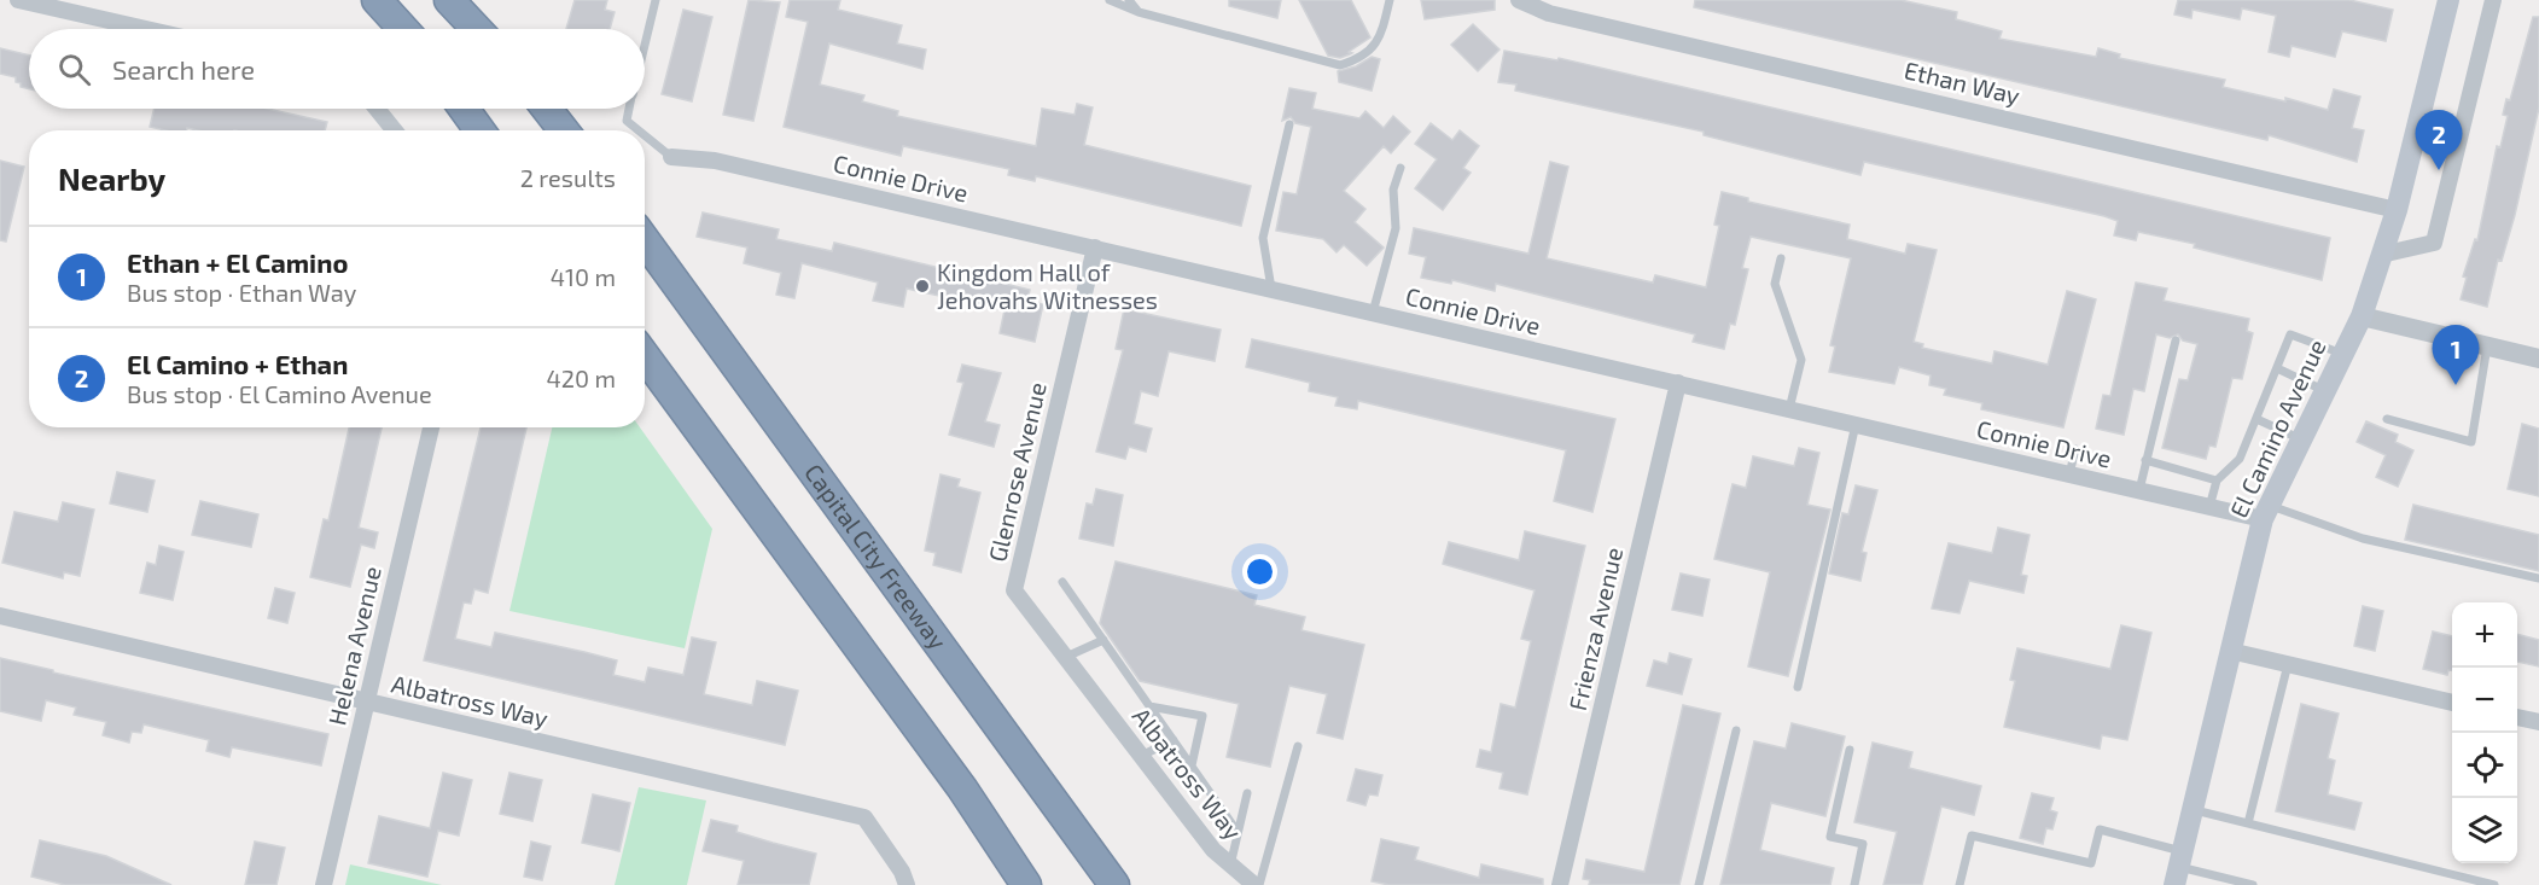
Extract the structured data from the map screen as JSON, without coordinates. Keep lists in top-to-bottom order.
{
  "streets": {
    "highway": ["Capital City Freeway"],
    "main road": ["El Camino Avenue"],
    "street": [
      "Ethan Way",
      "Connie Drive",
      "Glenrose Avenue",
      "Frienza Avenue",
      "Helena Avenue",
      "Albatross Way"
    ]
  },
  "crossings": [
    ["Ethan Way", "El Camino Avenue"],
    ["Connie Drive", "El Camino Avenue"],
    ["Connie Drive", "Glenrose Avenue"],
    ["Connie Drive", "Frienza Avenue"],
    ["Glenrose Avenue", "Albatross Way"],
    ["Helena Avenue", "Albatross Way"]
  ],
  "places": ["Kingdom Hall of Jehovahs Witnesses"],
  "page": {
    "search": "Search here",
    "pins": ["2", "1"],
    "heading": ["Nearby", "2 results"],
    "list": [
      {
        "mark": "1",
        "name": "Ethan + El Camino",
        "note": "Bus stop · Ethan Way",
        "value": "410 m"
      },
      {
        "mark": "2",
        "name": "El Camino + Ethan",
        "note": "Bus stop · El Camino Avenue",
        "value": "420 m"
      }
    ],
    "map_buttons": ["+", "−"]
  }
}
